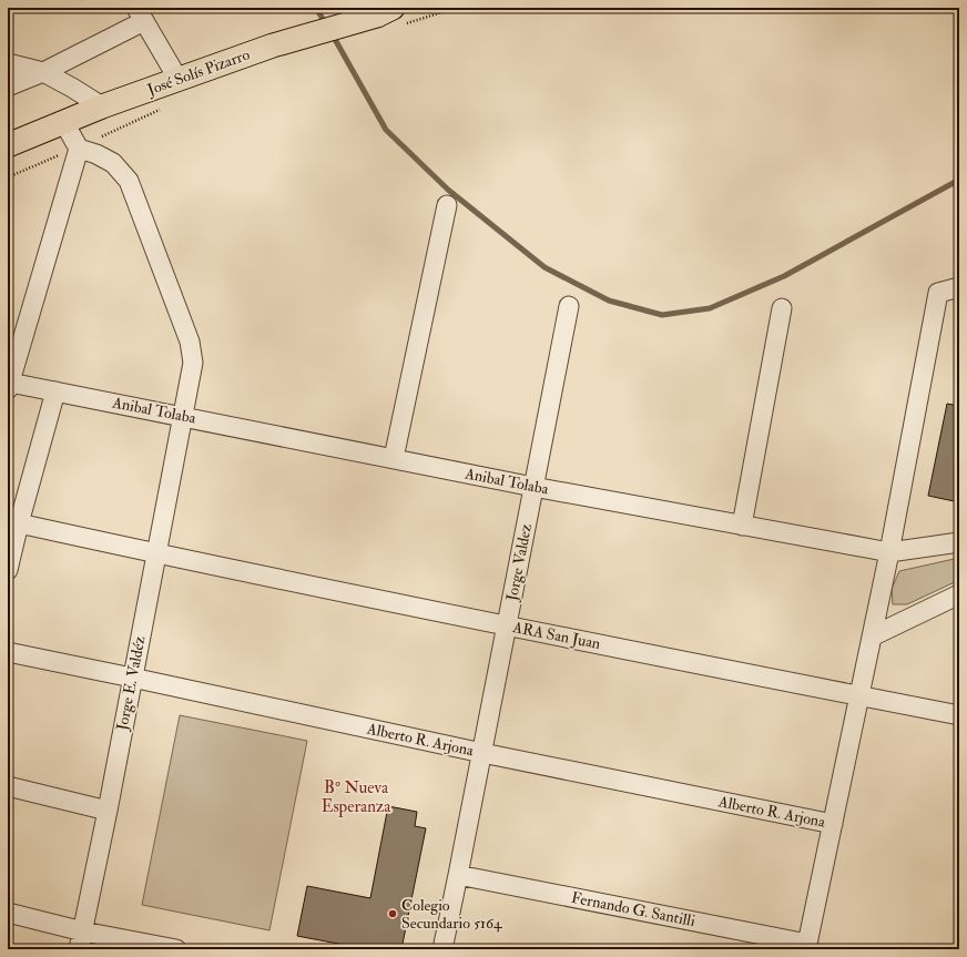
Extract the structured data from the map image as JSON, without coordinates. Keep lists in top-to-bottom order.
{
  "streets": {
    "main road": ["José Solís Pizarro"],
    "street": [
      "Anibal Tolaba",
      "Jorge Valdez",
      "ARA San Juan",
      "Jorge E. Valdéz",
      "Alberto R. Arjona",
      "Fernando G. Santilli"
    ]
  },
  "crossings": [
    ["Anibal Tolaba", "Jorge Valdez"],
    ["Anibal Tolaba", "Jorge E. Valdéz"],
    ["Jorge Valdez", "ARA San Juan"],
    ["Jorge Valdez", "Alberto R. Arjona"],
    ["Jorge Valdez", "Fernando G. Santilli"],
    ["ARA San Juan", "Jorge E. Valdéz"],
    ["Jorge E. Valdéz", "Alberto R. Arjona"]
  ],
  "districts": ["Bº Nueva Esperanza"],
  "places": ["Colegio Secundario 5164"]
}
